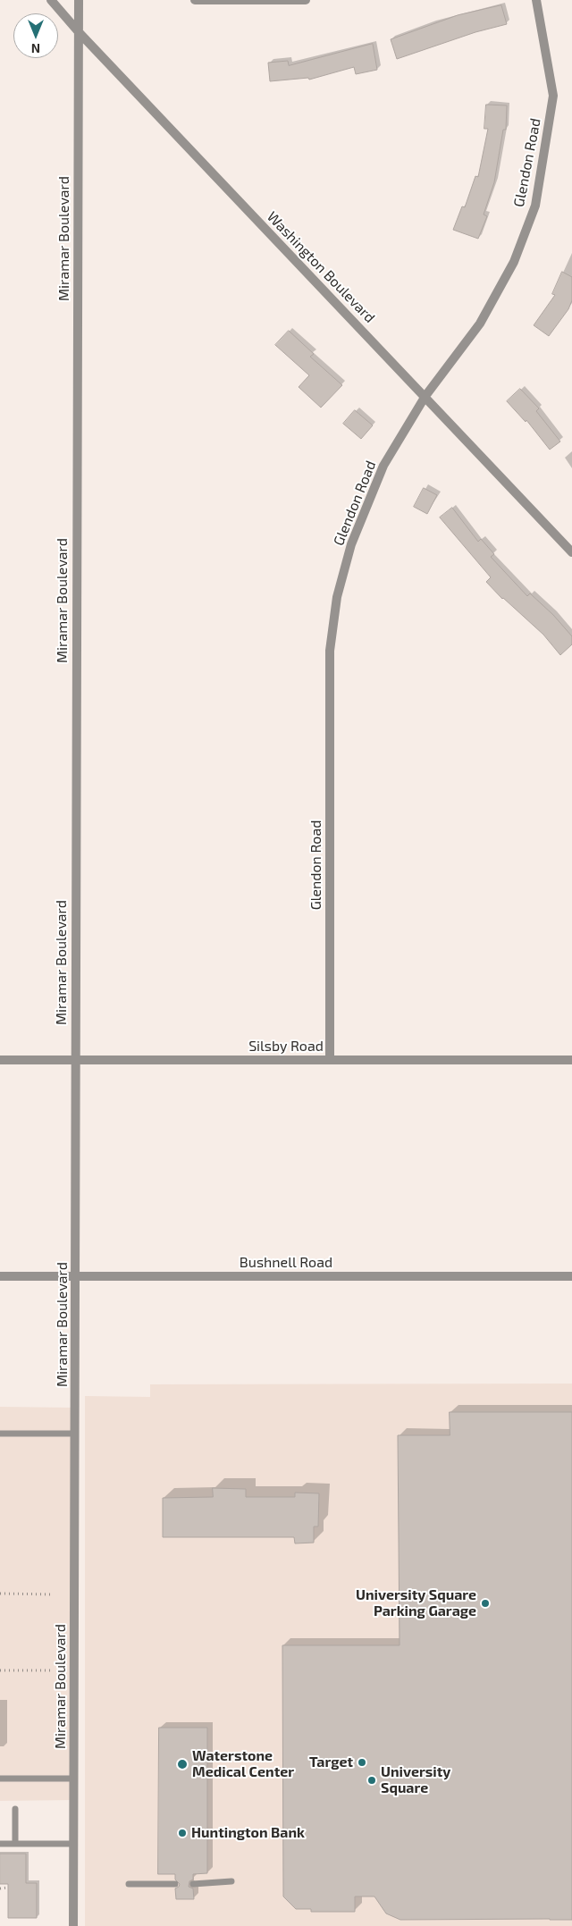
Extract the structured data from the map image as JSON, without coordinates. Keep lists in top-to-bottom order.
{
  "streets": {
    "street": [
      "Glendon Road",
      "Miramar Boulevard",
      "Washington Boulevard",
      "Silsby Road",
      "Bushnell Road"
    ]
  },
  "crossings": [
    ["Glendon Road", "Washington Boulevard"],
    ["Glendon Road", "Silsby Road"],
    ["Miramar Boulevard", "Washington Boulevard"],
    ["Miramar Boulevard", "Silsby Road"],
    ["Miramar Boulevard", "Bushnell Road"]
  ],
  "places": [
    "University Square Parking Garage",
    "Target",
    "Waterstone Medical Center",
    "University Square",
    "Huntington Bank"
  ],
  "north": "bottom"
}
